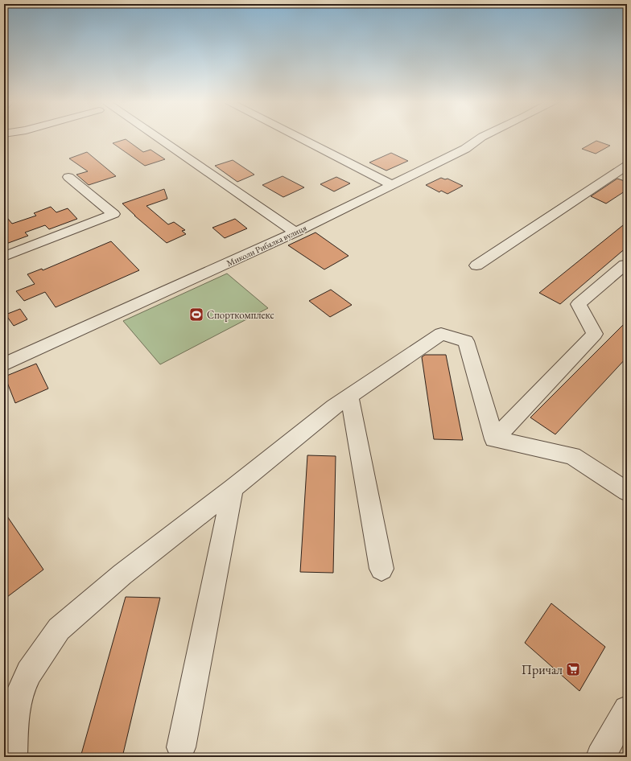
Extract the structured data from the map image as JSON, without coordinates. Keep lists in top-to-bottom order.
{
  "streets": {
    "street": ["Миколи Рибалка вулиця"]
  },
  "places": {
    "sports": ["Спорткомплекс"],
    "supermarket": ["Причал"]
  }
}
